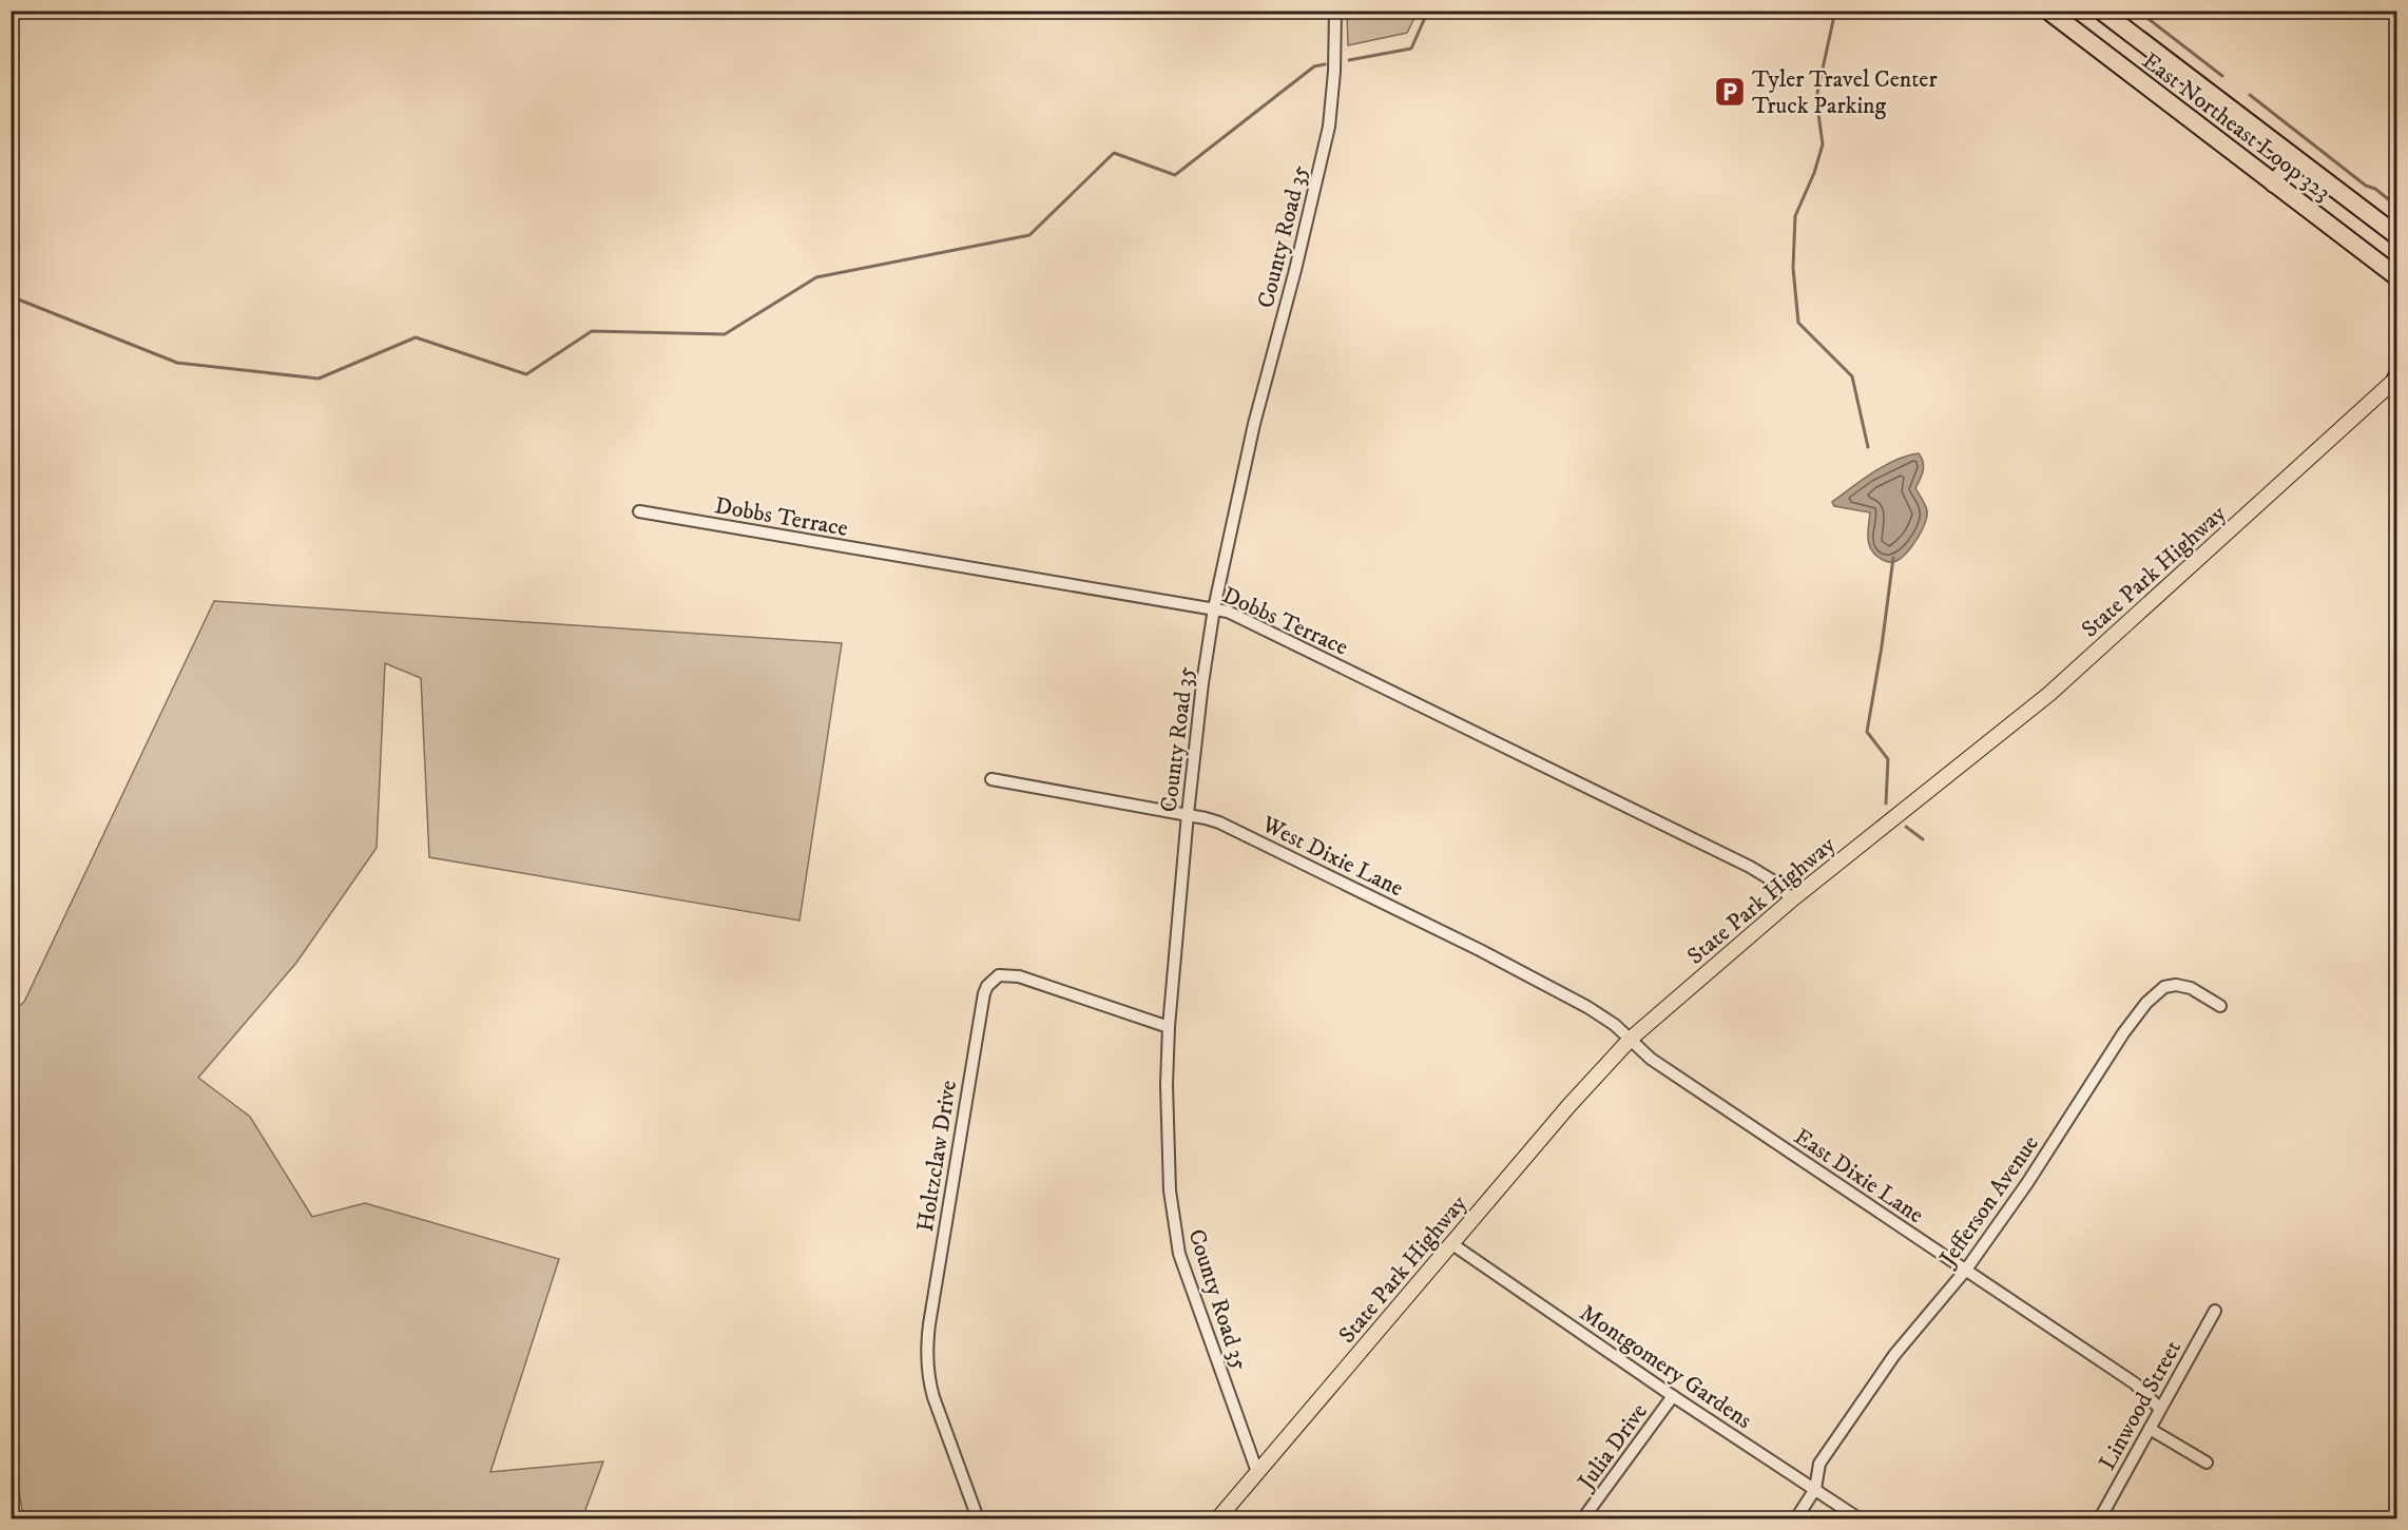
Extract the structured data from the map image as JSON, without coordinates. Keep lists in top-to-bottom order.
{
  "streets": {
    "highway": ["East Northeast Loop 323"],
    "main road": ["State Park Highway"],
    "street": [
      "County Road 35",
      "Dobbs Terrace",
      "West Dixie Lane",
      "Holtzclaw Drive",
      "East Dixie Lane",
      "Jefferson Avenue",
      "Montgomery Gardens",
      "Linwood Street",
      "Julia Drive"
    ]
  },
  "crossings": [
    ["County Road 35", "Dobbs Terrace"],
    ["County Road 35", "State Park Highway"],
    ["County Road 35", "West Dixie Lane"],
    ["County Road 35", "Holtzclaw Drive"],
    ["Dobbs Terrace", "State Park Highway"],
    ["State Park Highway", "West Dixie Lane"],
    ["State Park Highway", "East Dixie Lane"],
    ["State Park Highway", "Montgomery Gardens"],
    ["West Dixie Lane", "East Dixie Lane"],
    ["East Dixie Lane", "Jefferson Avenue"],
    ["East Dixie Lane", "Linwood Street"],
    ["Jefferson Avenue", "Montgomery Gardens"],
    ["Montgomery Gardens", "Julia Drive"]
  ],
  "places": {
    "parking": ["Tyler Travel Center Truck Parking"]
  }
}
